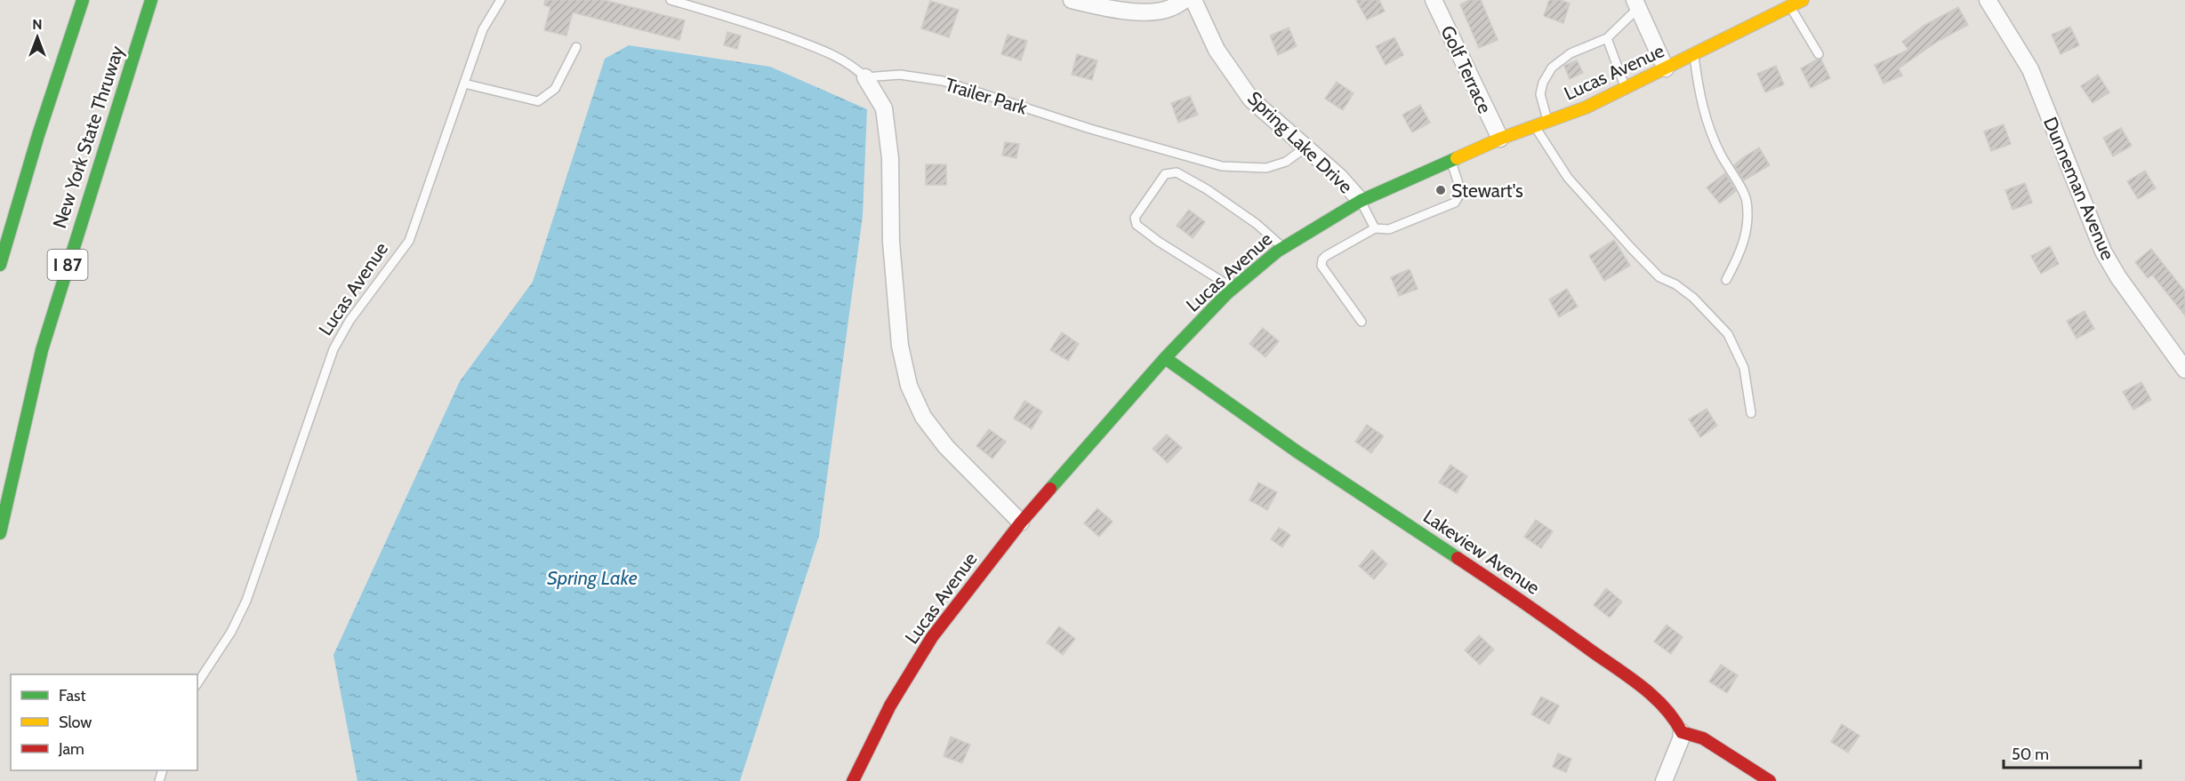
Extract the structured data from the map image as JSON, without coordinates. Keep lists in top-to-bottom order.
{
  "streets": {
    "main road": [
      "Lucas Avenue",
      "New York State Thruway",
      "I 87",
      "Lakeview Avenue"
    ],
    "street": ["Golf Terrace", "Spring Lake Drive", "Dunneman Avenue"],
    "lane": ["Trailer Park"]
  },
  "crossings": [
    ["Golf Terrace", "Lucas Avenue"],
    ["Lucas Avenue", "Spring Lake Drive"],
    ["Lucas Avenue", "Lakeview Avenue"],
    ["Trailer Park", "Spring Lake Drive"]
  ],
  "water": ["Spring Lake"],
  "places": ["Stewart's"],
  "legend": ["Fast", "Slow", "Jam"],
  "scale_bar": "50 m",
  "north": "top"
}
